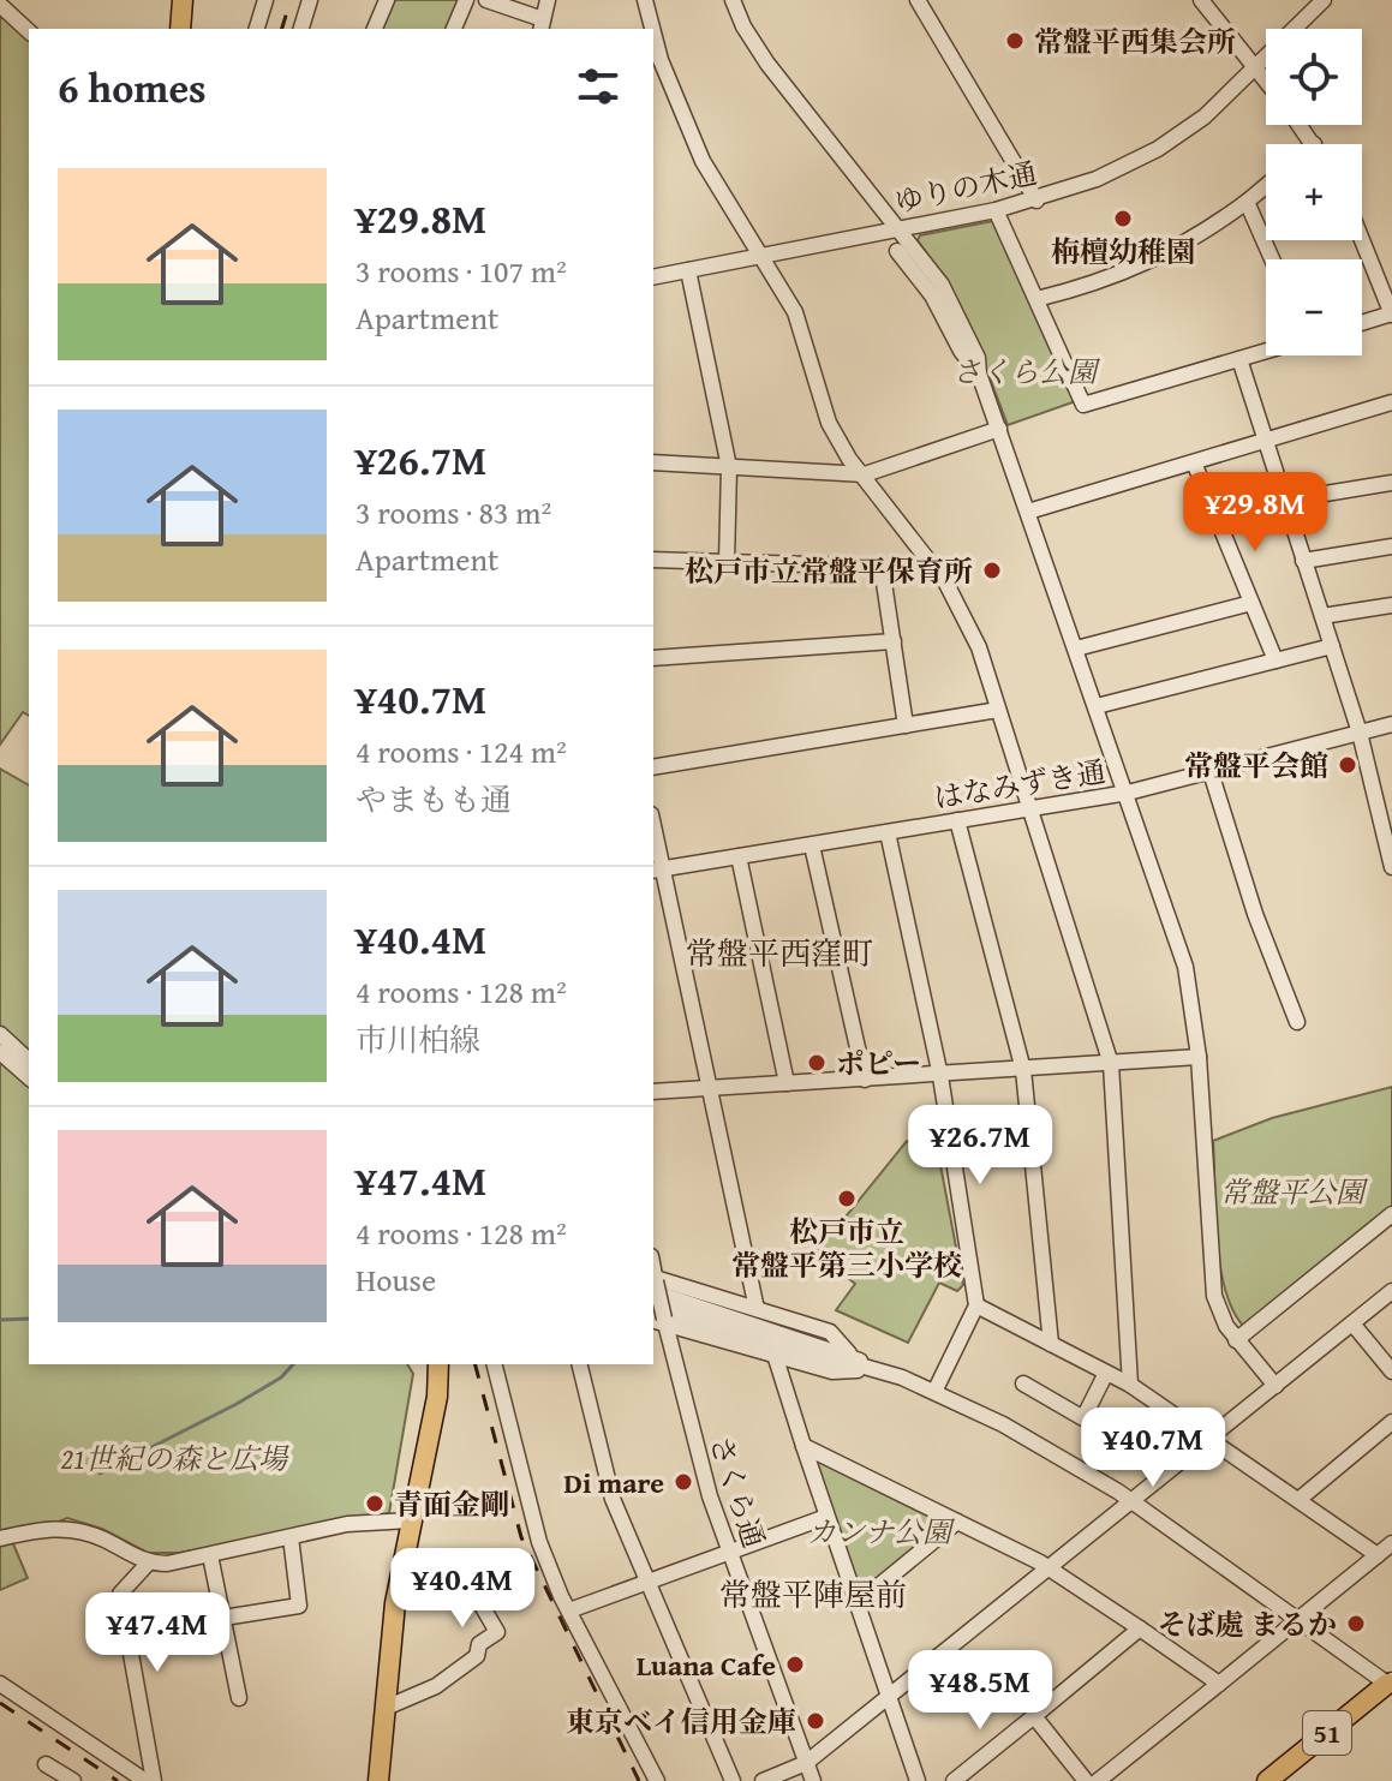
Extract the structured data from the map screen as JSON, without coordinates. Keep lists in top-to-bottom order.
{
  "streets": {
    "main road": ["51"],
    "street": ["ゆりの木通", "はなみずき通", "さくら通"]
  },
  "districts": ["常盤平西窪町", "常盤平陣屋前"],
  "parks": [
    "さくら公園",
    "常盤平公園",
    "21世紀の森と広場",
    "カンナ公園"
  ],
  "places": [
    "常盤平西集会所",
    "栴檀幼稚園",
    "松戸市立常盤平保育所",
    "常盤平会館",
    "ポピー",
    "松戸市立 常盤平第三小学校",
    "Di mare",
    "青面金剛",
    "そば處 まるか",
    "Luana Cafe",
    "東京ベイ信用金庫"
  ],
  "page": {
    "map_buttons": ["+", "−"],
    "heading": "6 homes",
    "list": [
      {
        "name": "¥29.8M",
        "note": "3 rooms · 107 m² · Apartment"
      },
      {
        "name": "¥26.7M",
        "note": "3 rooms · 83 m² · Apartment"
      },
      {
        "name": "¥40.7M",
        "note": "4 rooms · 124 m² · やまもも通"
      },
      {
        "name": "¥40.4M",
        "note": "4 rooms · 128 m² · 市川柏線"
      },
      {
        "name": "¥47.4M",
        "note": "4 rooms · 128 m² · House"
      }
    ],
    "price": [
      "¥29.8M",
      "¥26.7M",
      "¥40.7M",
      "¥40.4M",
      "¥47.4M",
      "¥48.5M"
    ]
  }
}
